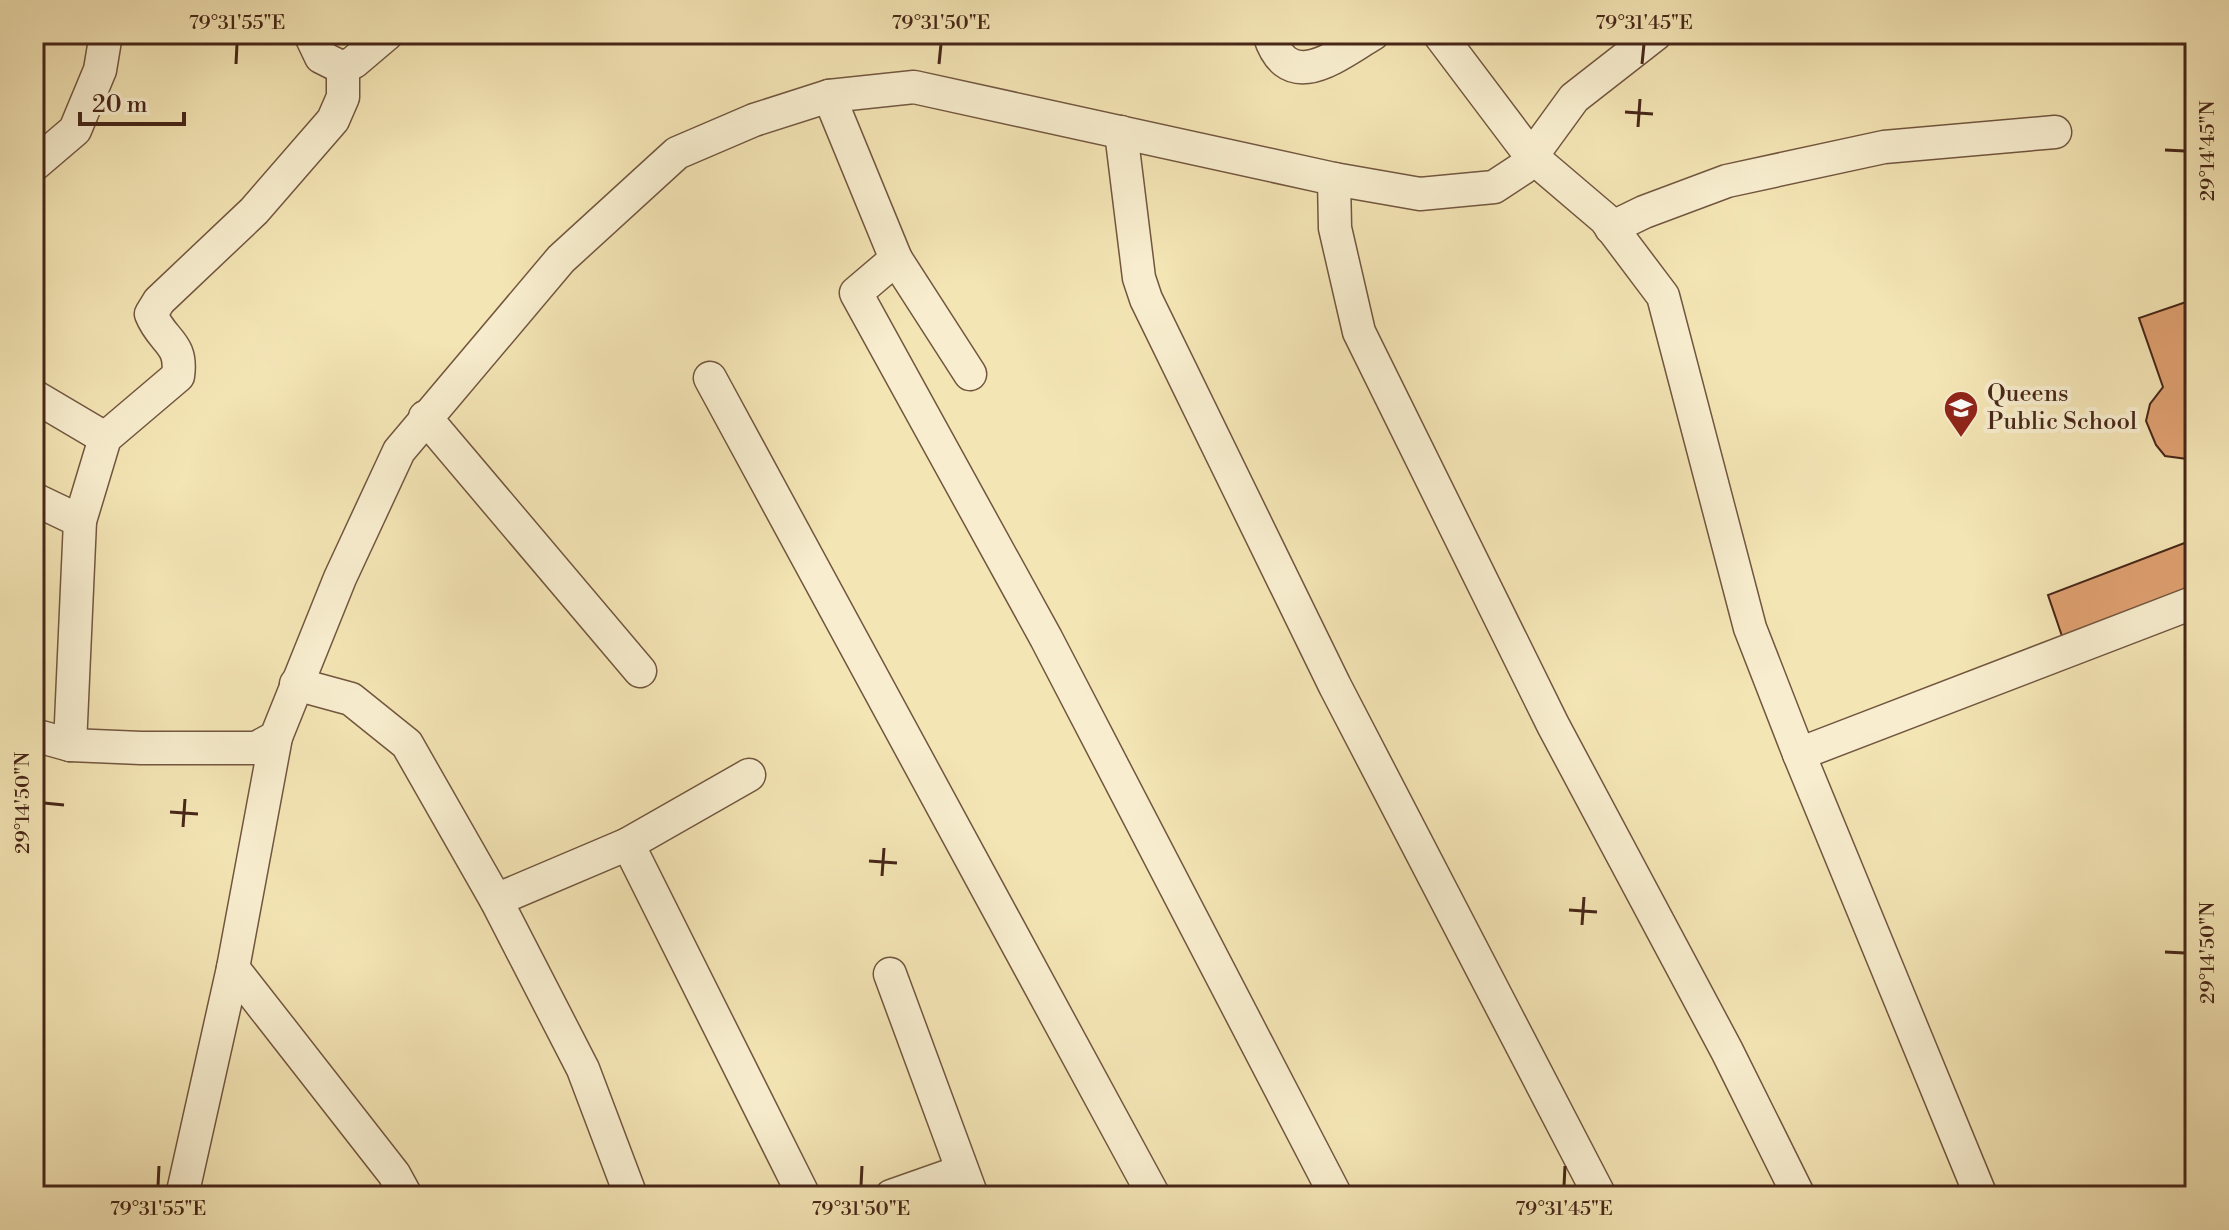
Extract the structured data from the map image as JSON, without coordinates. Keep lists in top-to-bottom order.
{
  "places": {
    "school or university": ["Queens Public School"]
  },
  "scale_bar": "20 m",
  "coordinates": [
    "79°31'55\"E",
    "79°31'50\"E",
    "79°31'45\"E",
    "29°14'45\"N",
    "29°14'50\"N"
  ]
}
